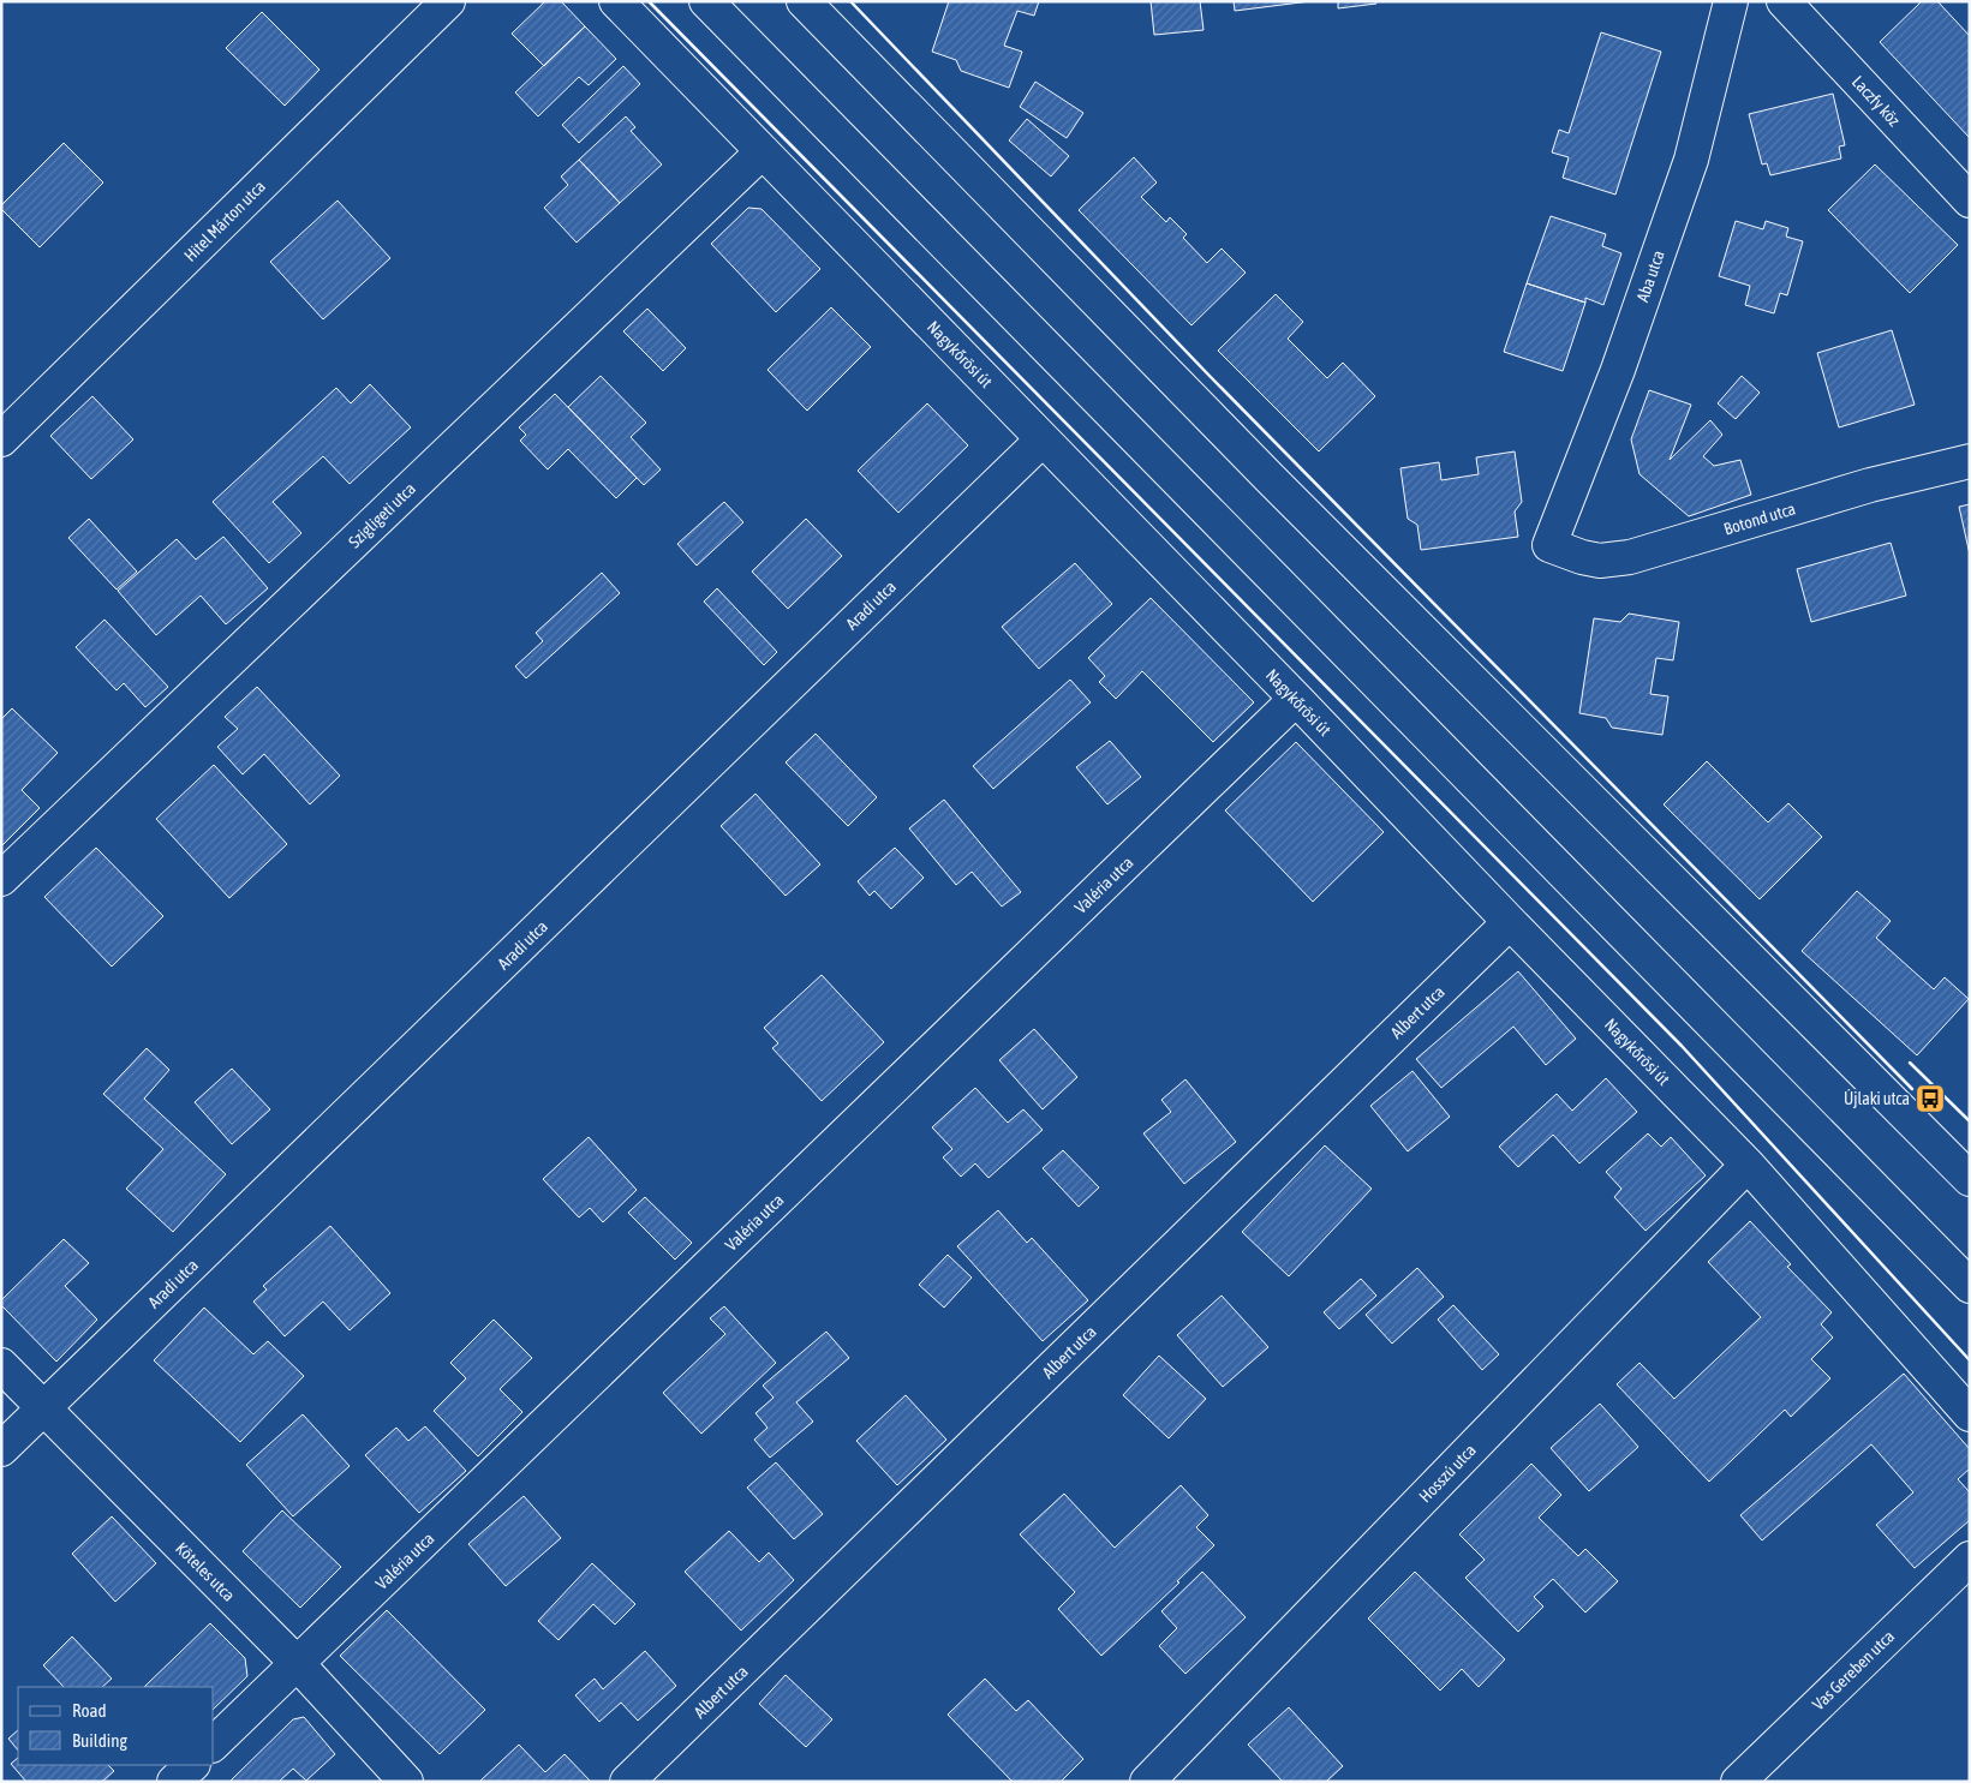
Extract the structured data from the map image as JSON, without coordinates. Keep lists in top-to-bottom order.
{
  "streets": {
    "street": [
      "Laczfy köz",
      "Hitel Márton utca",
      "Aba utca",
      "Nagykőrösi út",
      "Szigligeti utca",
      "Botond utca",
      "Aradi utca",
      "Valéria utca",
      "Albert utca",
      "Hosszú utca",
      "Köteles utca",
      "Vas Gereben utca"
    ]
  },
  "crossings": [
    ["Aba utca", "Botond utca"],
    ["Nagykőrösi út", "Szigligeti utca"],
    ["Nagykőrösi út", "Aradi utca"],
    ["Nagykőrösi út", "Valéria utca"],
    ["Nagykőrösi út", "Albert utca"],
    ["Nagykőrösi út", "Hosszú utca"],
    ["Aradi utca", "Köteles utca"],
    ["Valéria utca", "Köteles utca"]
  ],
  "places": {
    "bus stop": ["Újlaki utca"]
  },
  "legend": ["Road", "Building"]
}
